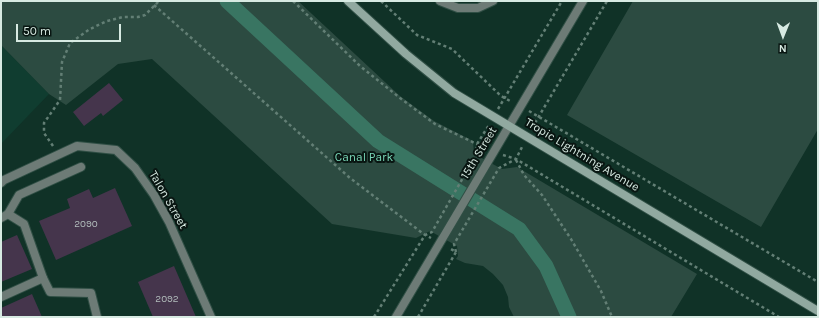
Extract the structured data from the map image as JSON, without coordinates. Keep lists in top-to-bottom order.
{
  "streets": {
    "main road": ["Tropic Lightning Avenue"],
    "street": ["15th Street", "Talon Street"]
  },
  "crossings": [
    ["15th Street", "Tropic Lightning Avenue"]
  ],
  "parks": ["Canal Park"],
  "house_numbers": ["2090", "2092"],
  "scale_bar": "50 m",
  "north": "bottom"
}
